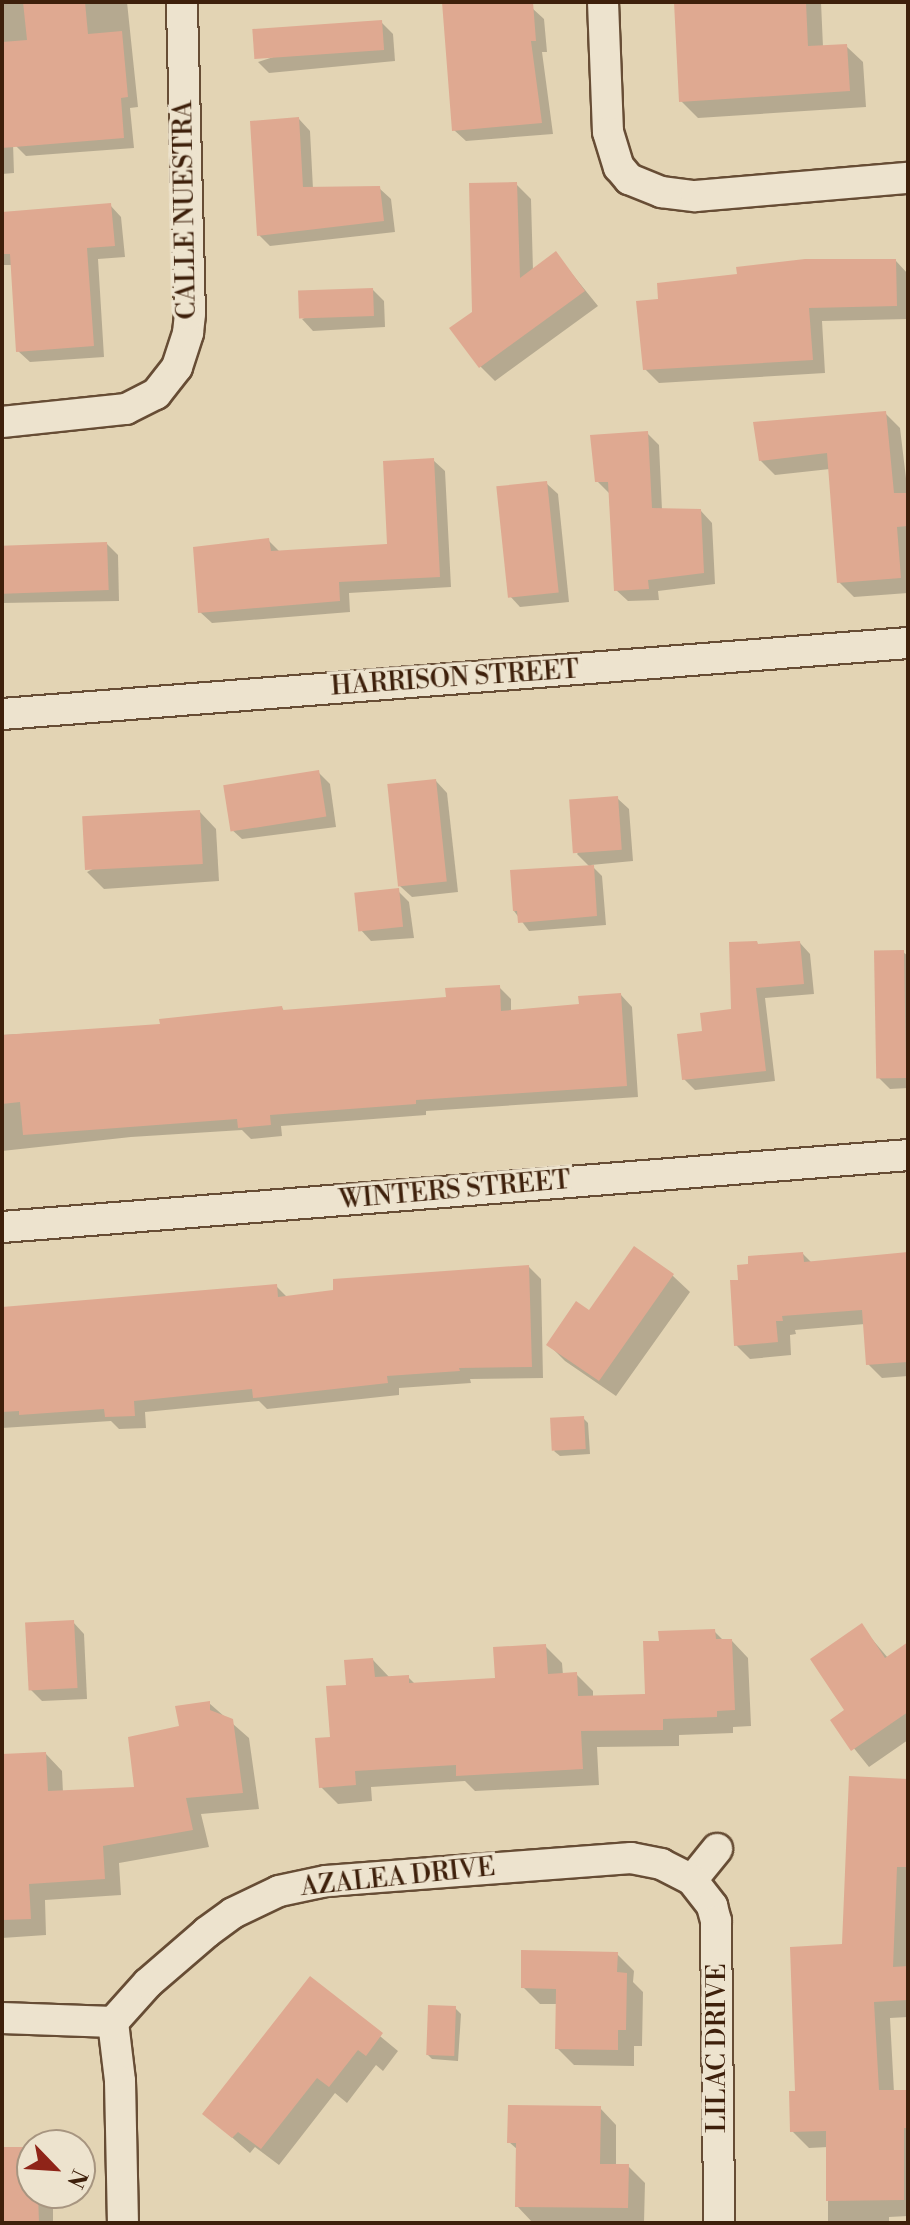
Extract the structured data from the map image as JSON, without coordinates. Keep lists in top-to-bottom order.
{
  "streets": {
    "street": [
      "CALLE NUESTRA",
      "HARRISON STREET",
      "WINTERS STREET",
      "AZALEA DRIVE",
      "LILAC DRIVE"
    ]
  },
  "crossings": [
    ["AZALEA DRIVE", "LILAC DRIVE"]
  ],
  "north": "bottom right"
}
